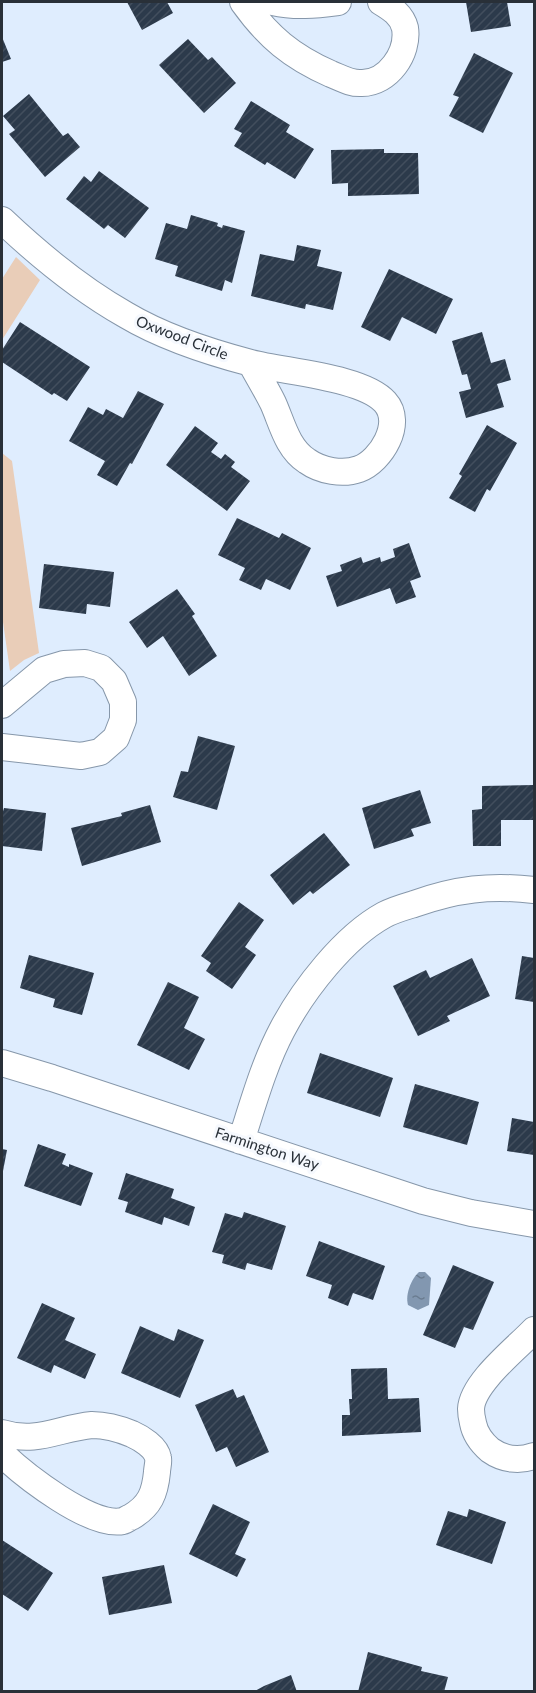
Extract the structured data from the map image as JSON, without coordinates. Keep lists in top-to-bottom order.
{
  "streets": {
    "street": ["Oxwood Circle", "Farmington Way"]
  }
}
